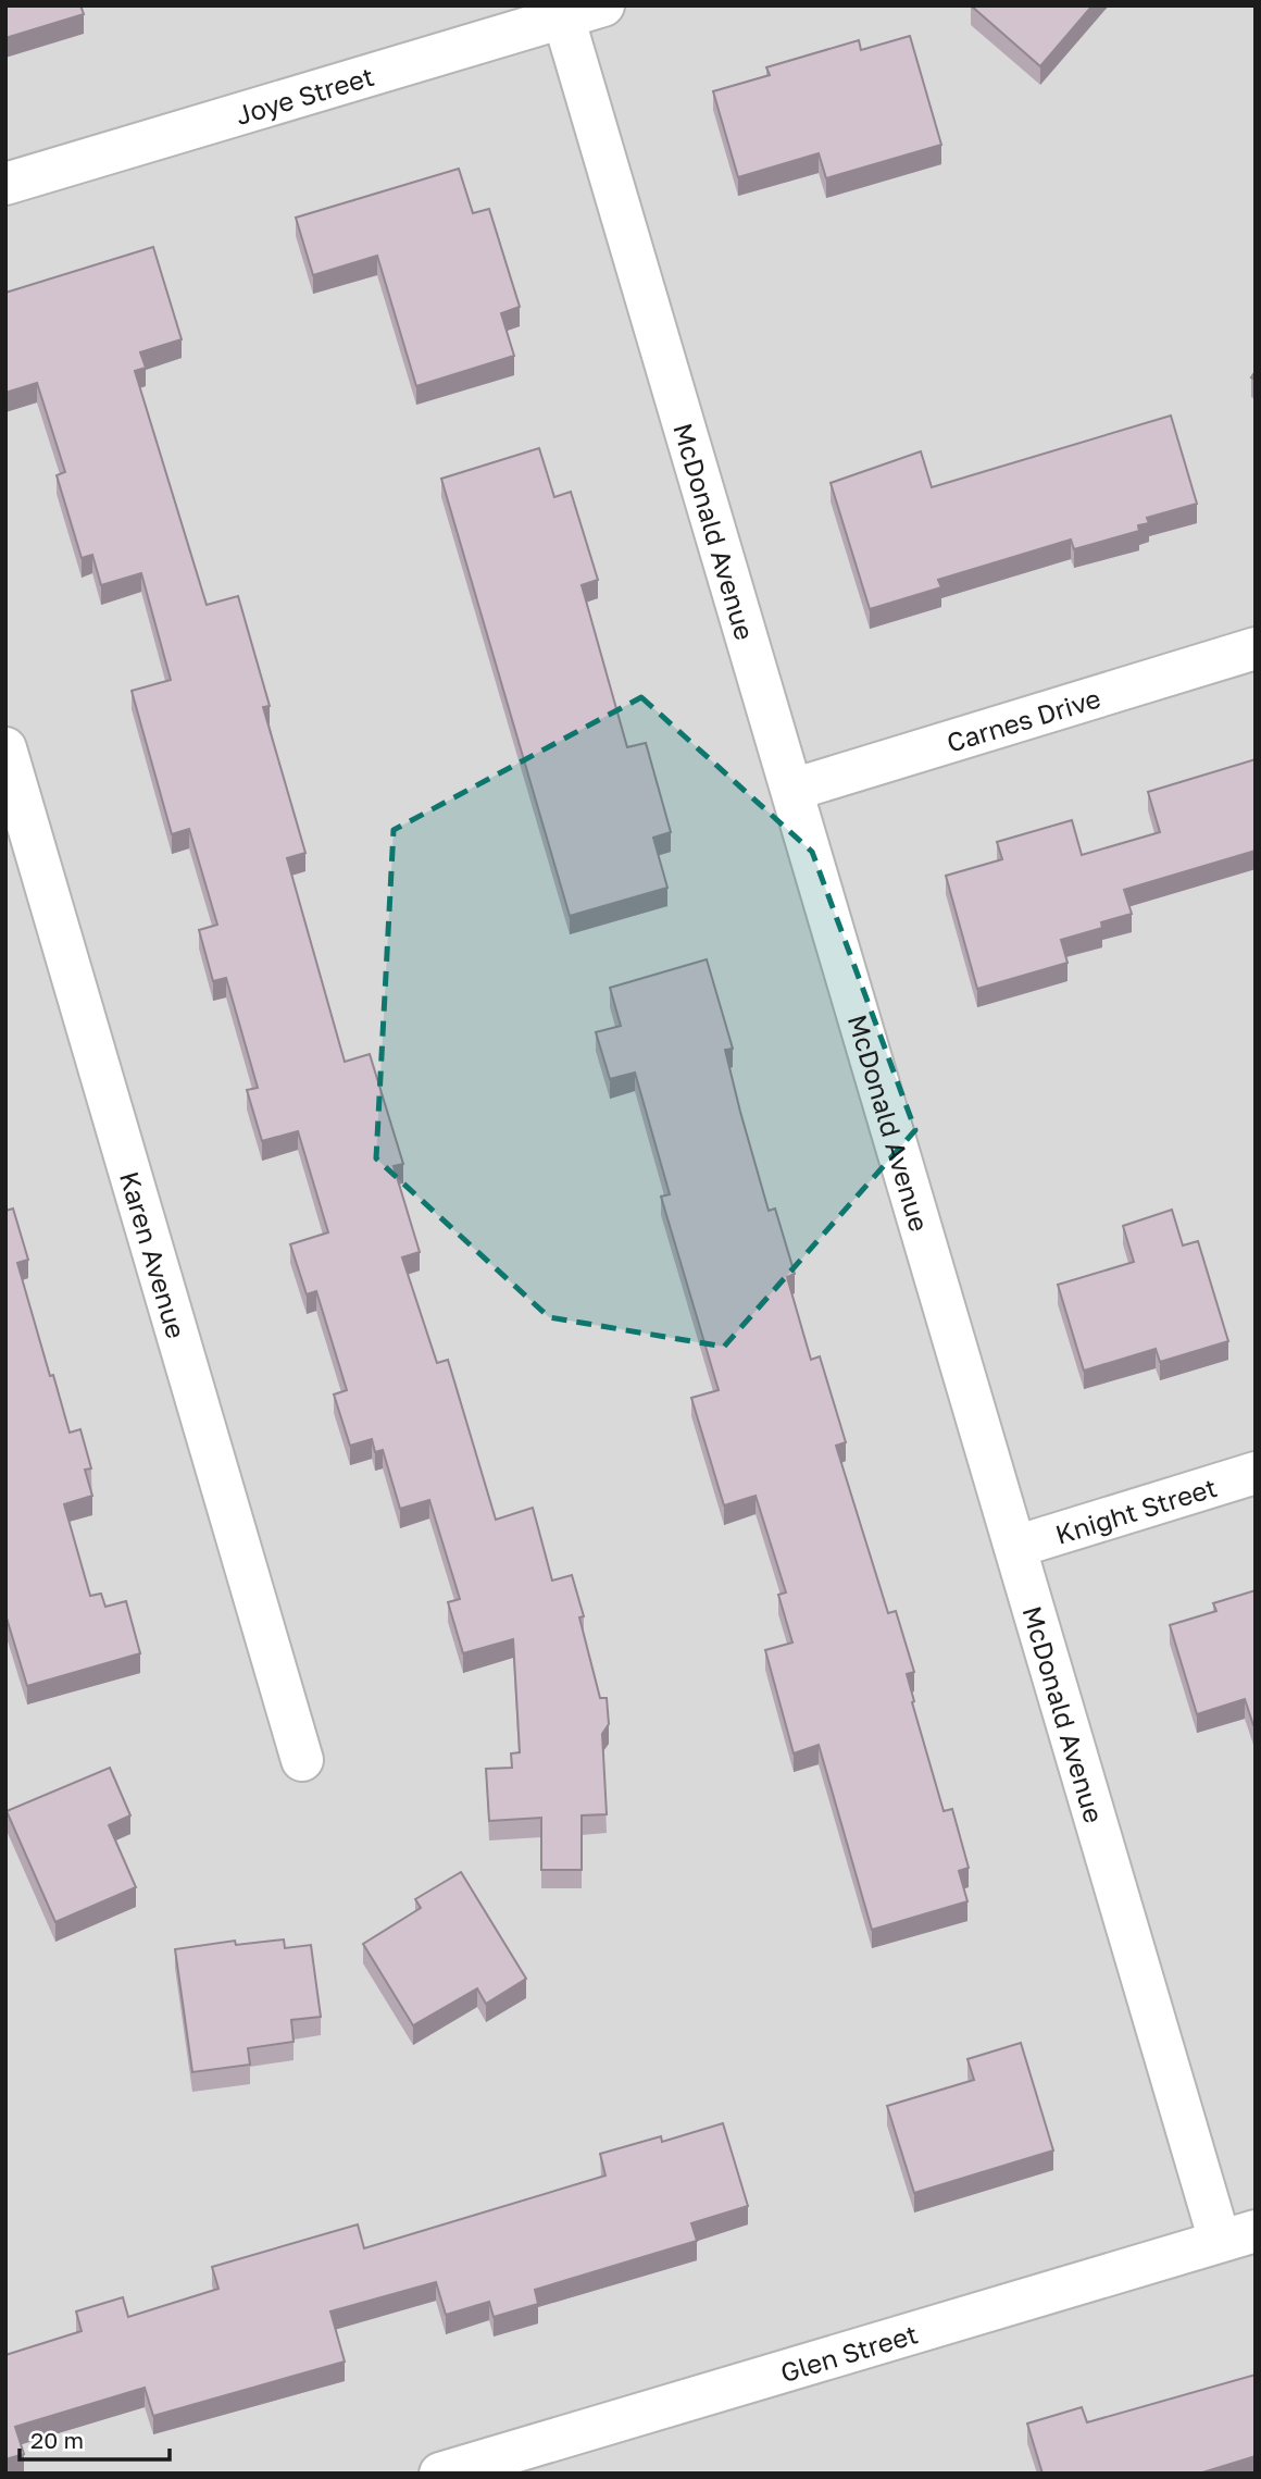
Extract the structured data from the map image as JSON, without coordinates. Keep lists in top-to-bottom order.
{
  "streets": {
    "street": [
      "Joye Street",
      "McDonald Avenue",
      "Carnes Drive",
      "Karen Avenue",
      "Knight Street",
      "Glen Street"
    ]
  },
  "crossings": [
    ["Joye Street", "McDonald Avenue"],
    ["McDonald Avenue", "Carnes Drive"],
    ["McDonald Avenue", "Knight Street"],
    ["McDonald Avenue", "Glen Street"]
  ],
  "scale_bar": "20 m"
}
